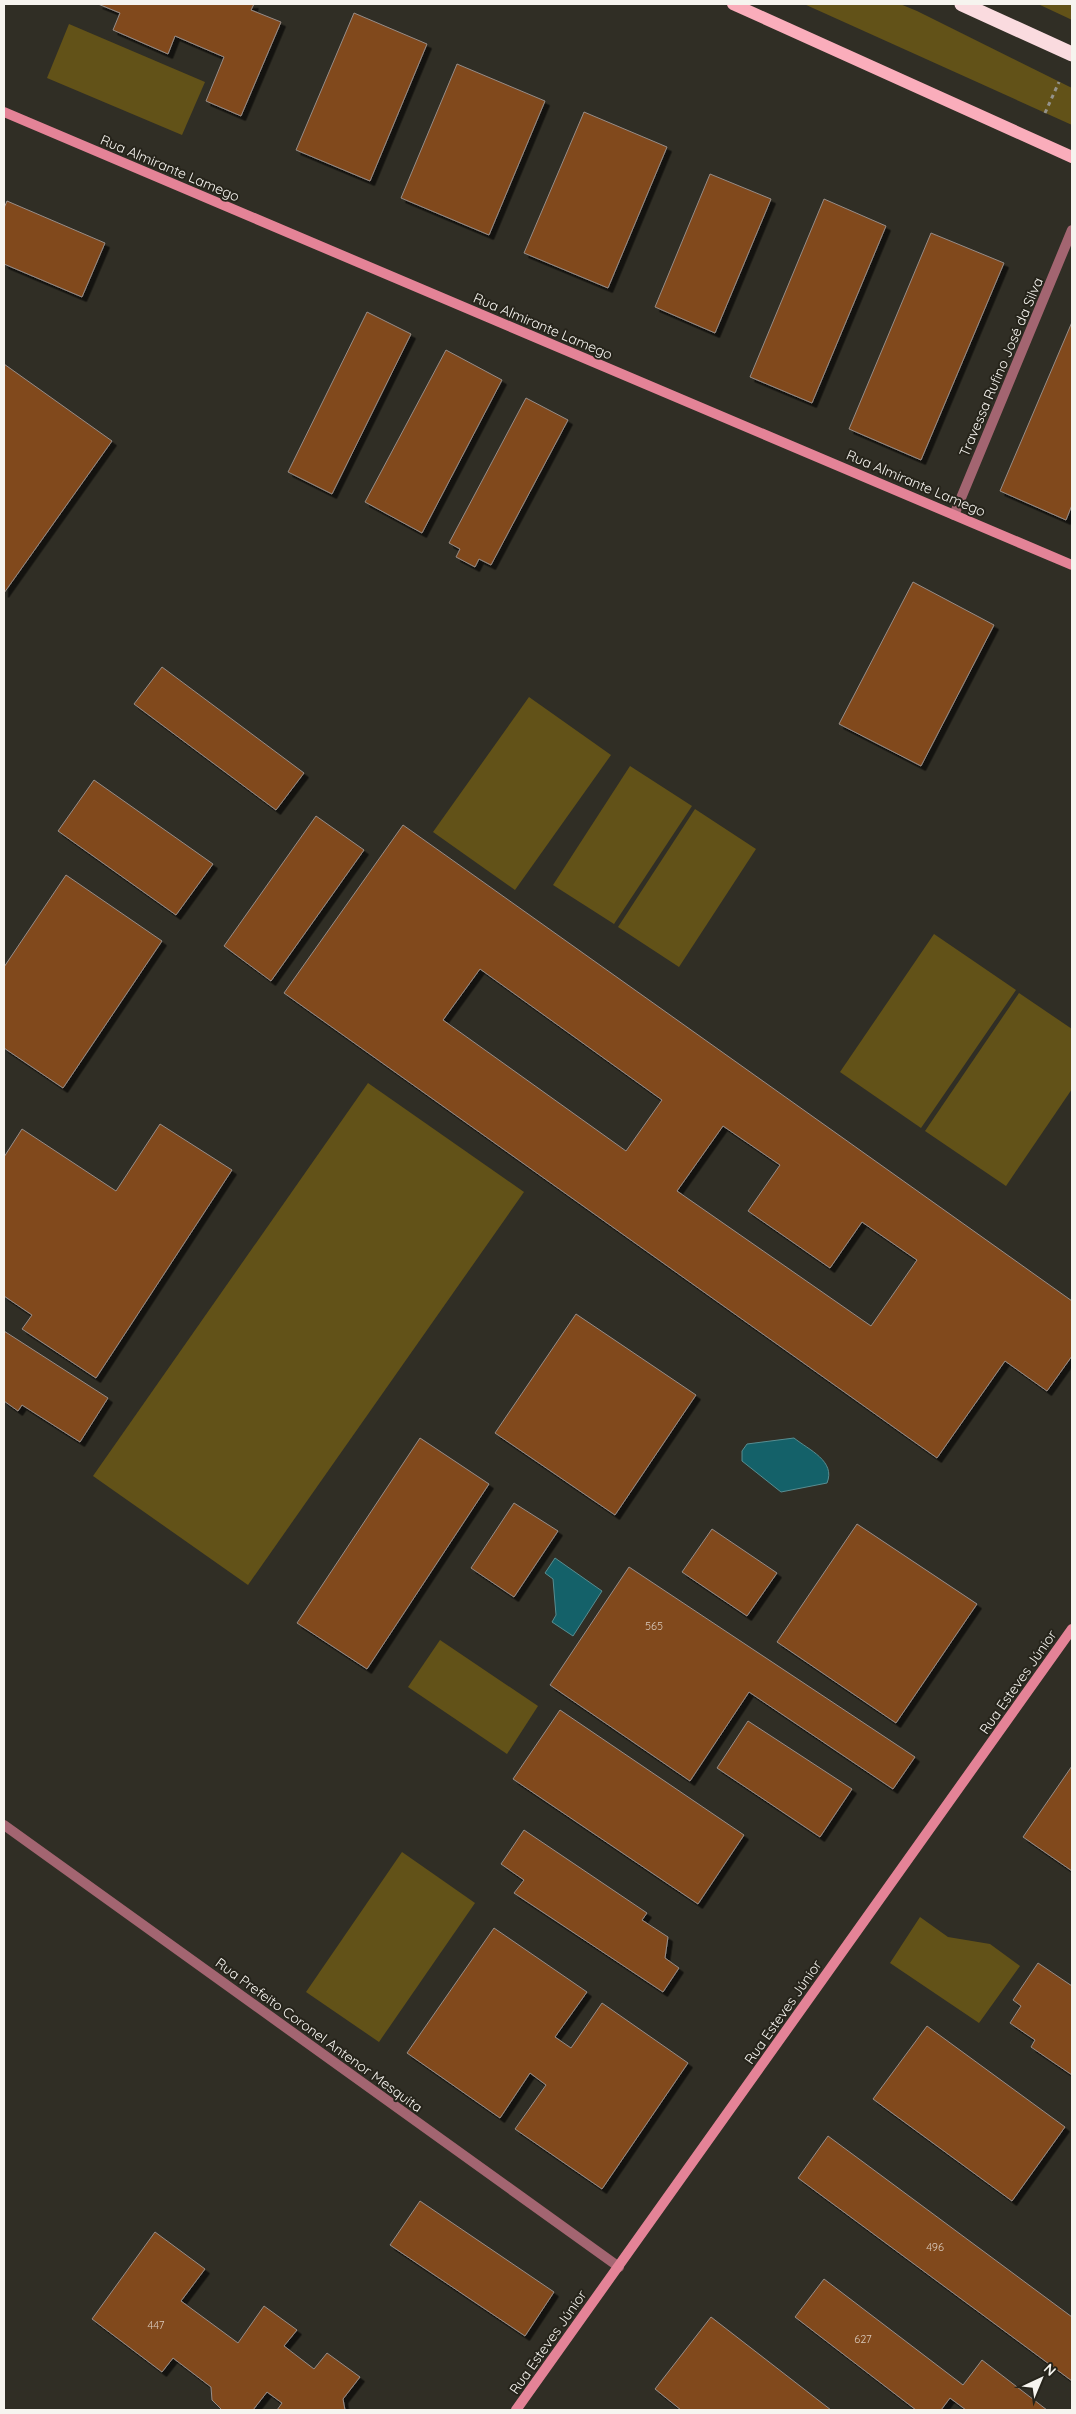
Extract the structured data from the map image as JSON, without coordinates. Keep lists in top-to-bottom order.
{
  "streets": {
    "main road": ["Rua Almirante Lamego", "Rua Esteves Júnior"],
    "street": ["Travessa Rufino José da Silva", "Rua Prefeito Coronel Antenor Mesquita"]
  },
  "crossings": [
    ["Rua Almirante Lamego", "Travessa Rufino José da Silva"],
    ["Rua Esteves Júnior", "Rua Prefeito Coronel Antenor Mesquita"]
  ],
  "house_numbers": [
    "565",
    "496",
    "447",
    "627"
  ],
  "north": "top right"
}
